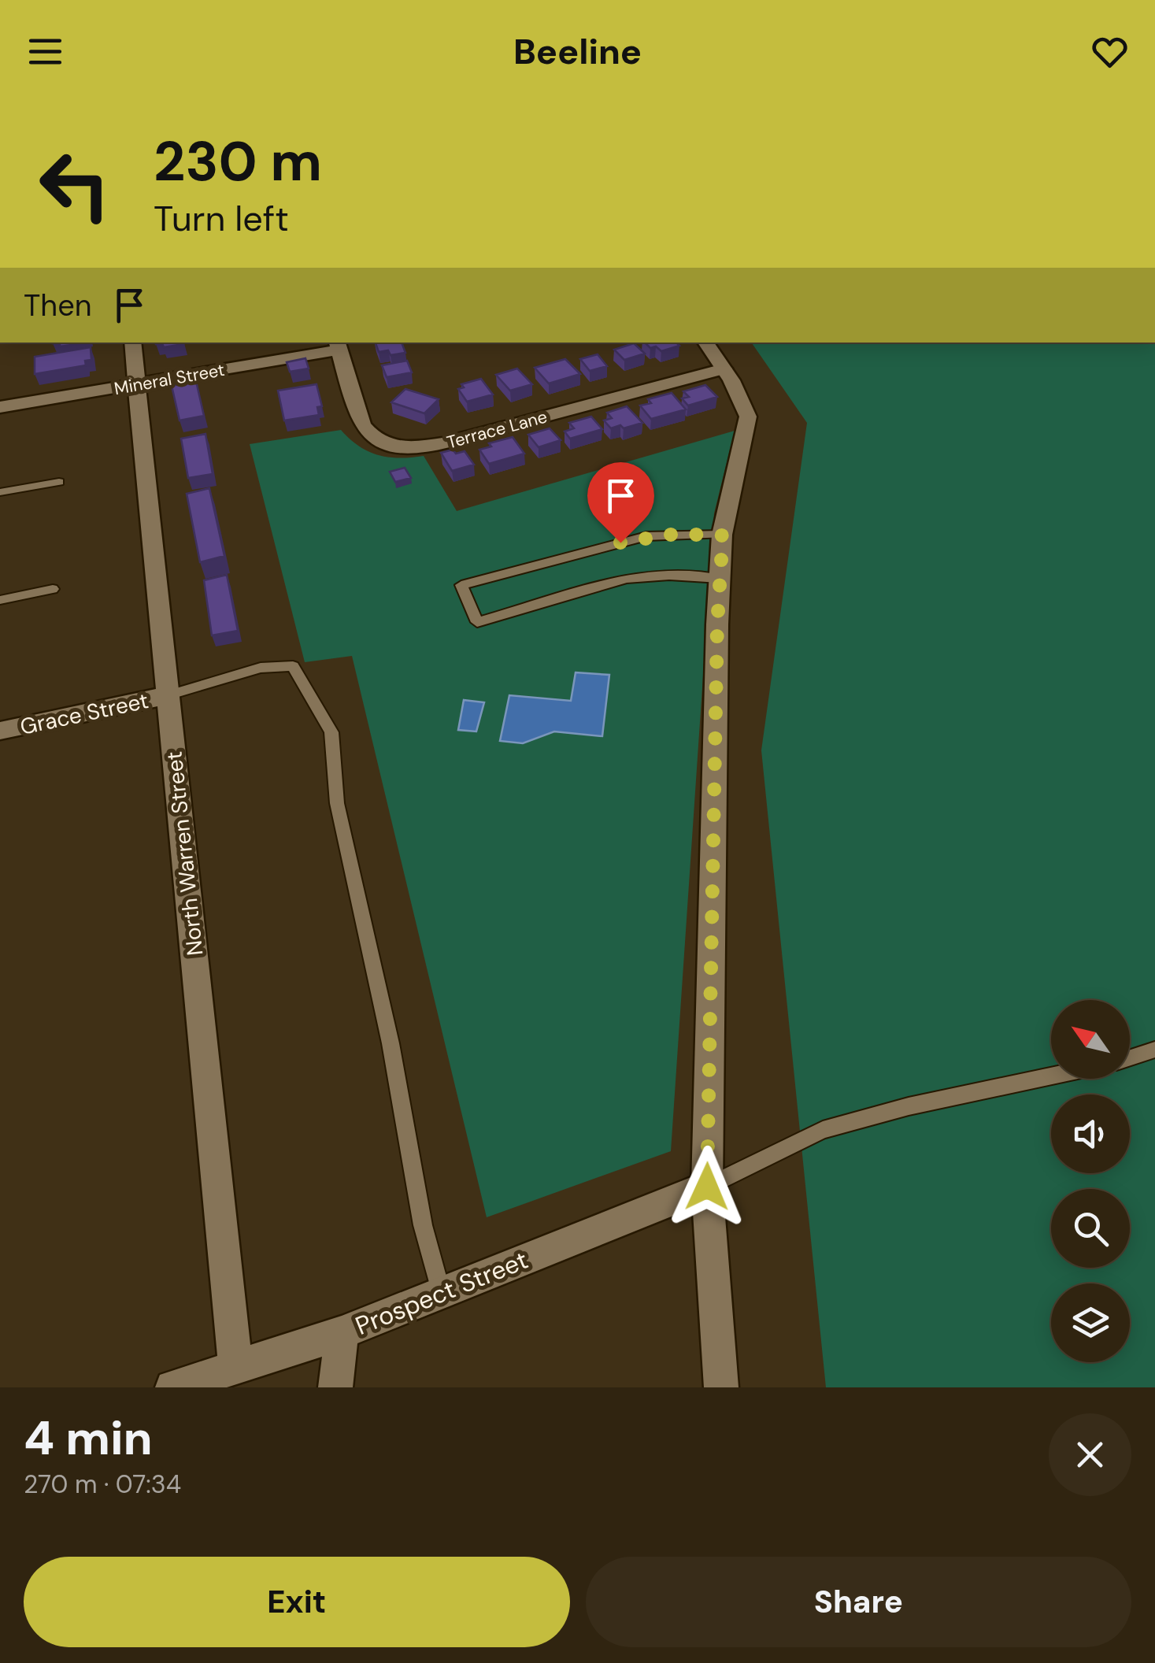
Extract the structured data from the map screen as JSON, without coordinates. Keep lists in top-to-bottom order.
{
  "streets": {
    "street": [
      "Mineral Street",
      "Terrace Lane",
      "Grace Street",
      "North Warren Street",
      "Prospect Street"
    ]
  },
  "crossings": [
    ["Mineral Street", "Terrace Lane"],
    ["Mineral Street", "North Warren Street"],
    ["Grace Street", "North Warren Street"],
    ["North Warren Street", "Prospect Street"]
  ],
  "north": "top left",
  "page": {
    "header": "Beeline",
    "turn": ["230 m", "Turn left"],
    "then": "Then",
    "heading": ["4 min", "270 m · 07:34"],
    "buttons": ["Exit", "Share"]
  }
}
